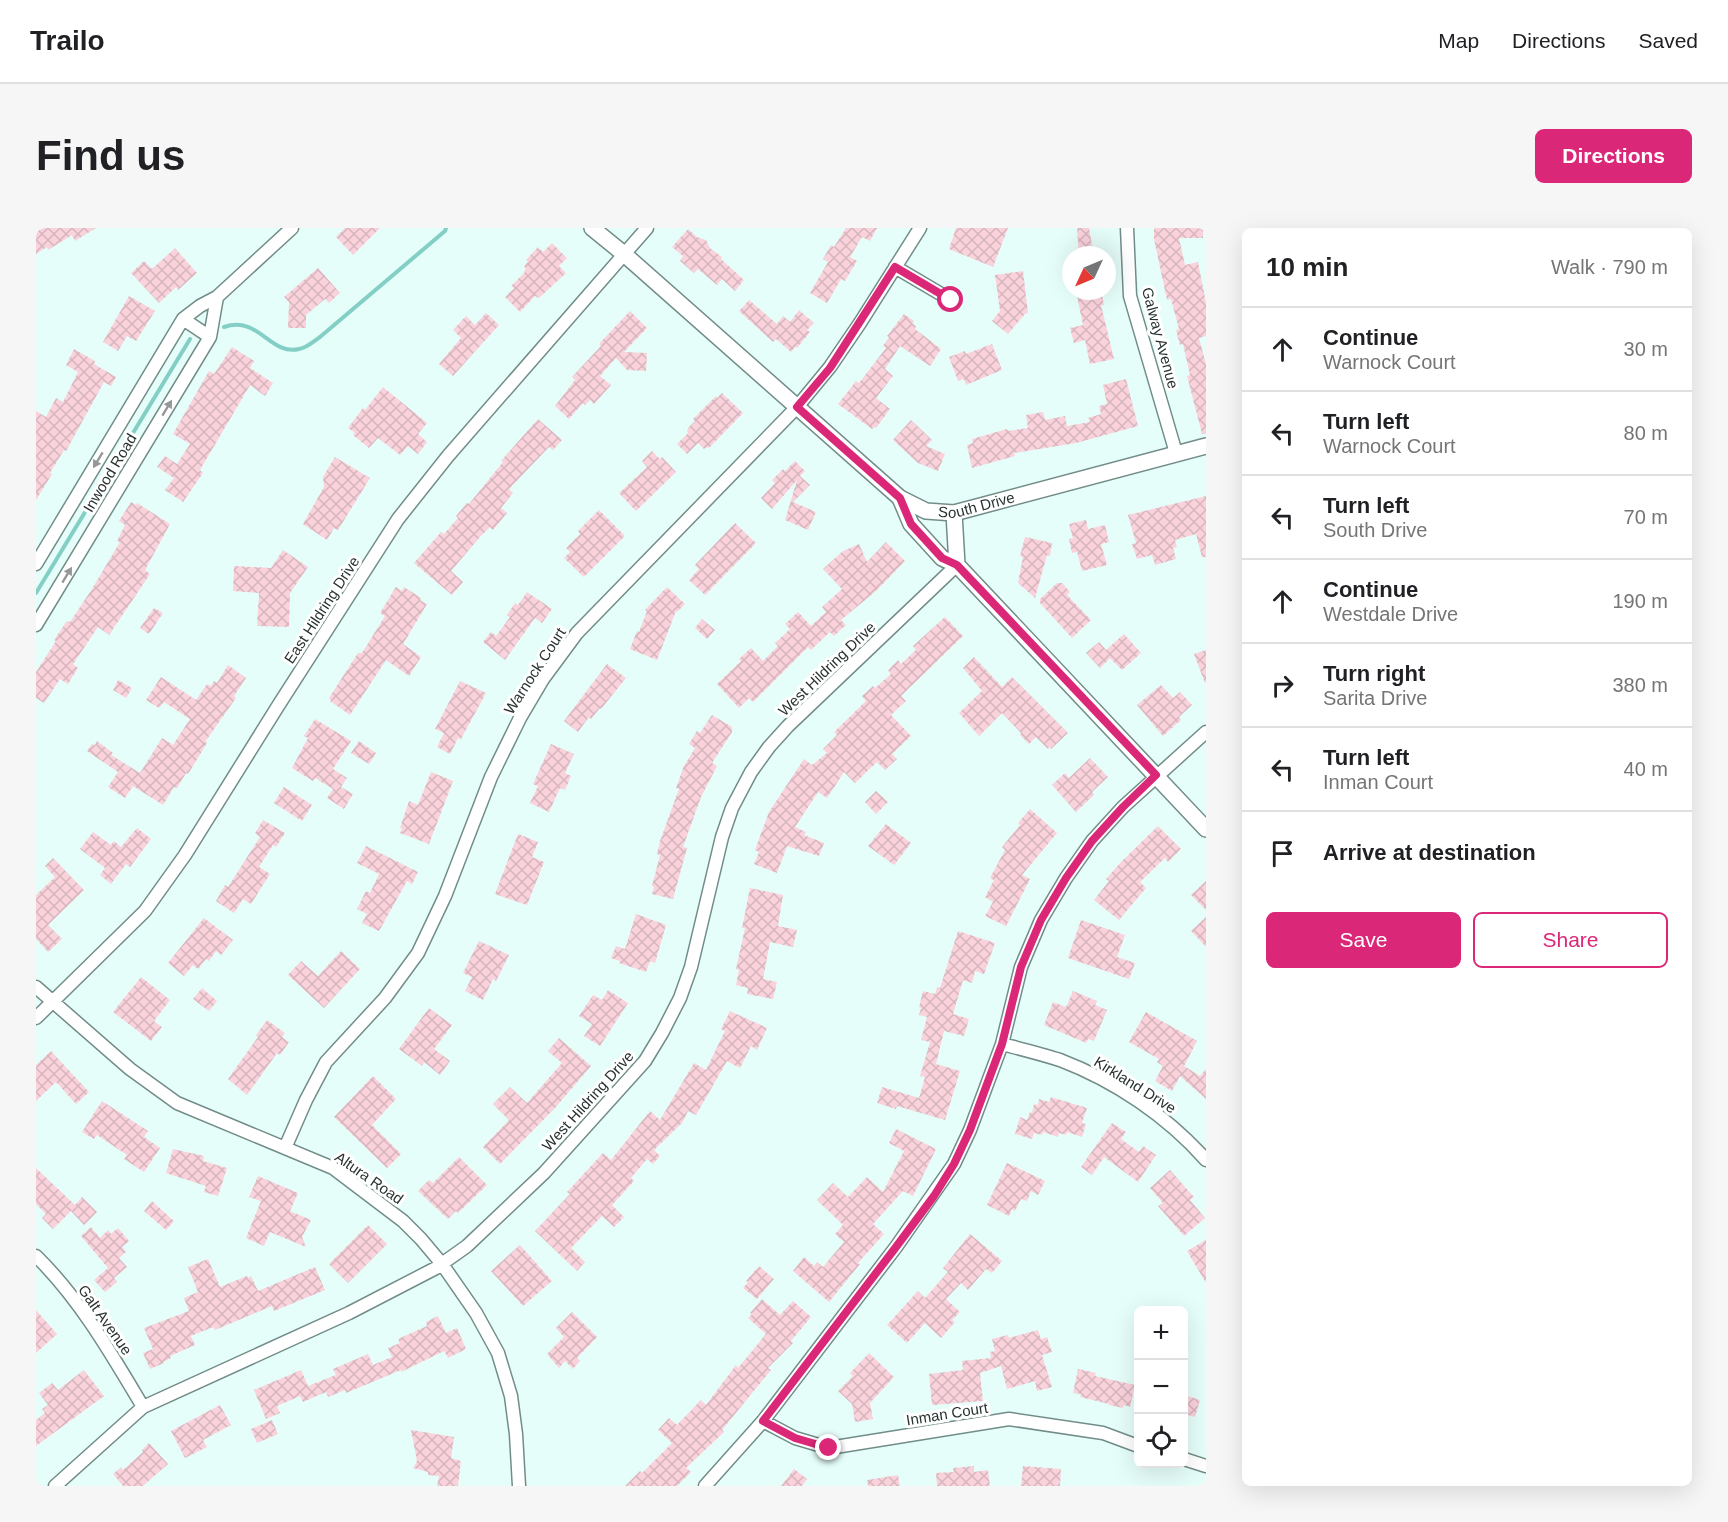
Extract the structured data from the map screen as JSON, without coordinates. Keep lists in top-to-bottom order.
{
  "streets": {
    "street": [
      "Galway Avenue",
      "Inwood Road",
      "South Drive",
      "East Hildring Drive",
      "West Hildring Drive",
      "Warnock Court",
      "Kirkland Drive",
      "Altura Road",
      "Galt Avenue",
      "Inman Court"
    ]
  },
  "crossings": [
    ["Galway Avenue", "South Drive"],
    ["South Drive", "East Hildring Drive"],
    ["South Drive", "Warnock Court"],
    ["East Hildring Drive", "Altura Road"],
    ["West Hildring Drive", "Altura Road"],
    ["West Hildring Drive", "Galt Avenue"],
    ["Warnock Court", "Altura Road"]
  ],
  "north": "bottom left",
  "page": {
    "header": "Trailo",
    "nav": ["Map", "Directions", "Saved"],
    "buttons": [
      "Directions",
      ["Save", "Share"]
    ],
    "title": "Find us",
    "heading": ["10 min", "Walk · 790 m"],
    "list": [
      ["Continue", "Warnock Court", "30 m"],
      ["Turn left", "Warnock Court", "80 m"],
      ["Turn left", "South Drive", "70 m"],
      ["Continue", "Westdale Drive", "190 m"],
      ["Turn right", "Sarita Drive", "380 m"],
      ["Turn left", "Inman Court", "40 m"],
      "Arrive at destination"
    ],
    "map_buttons": ["+", "−"]
  }
}
